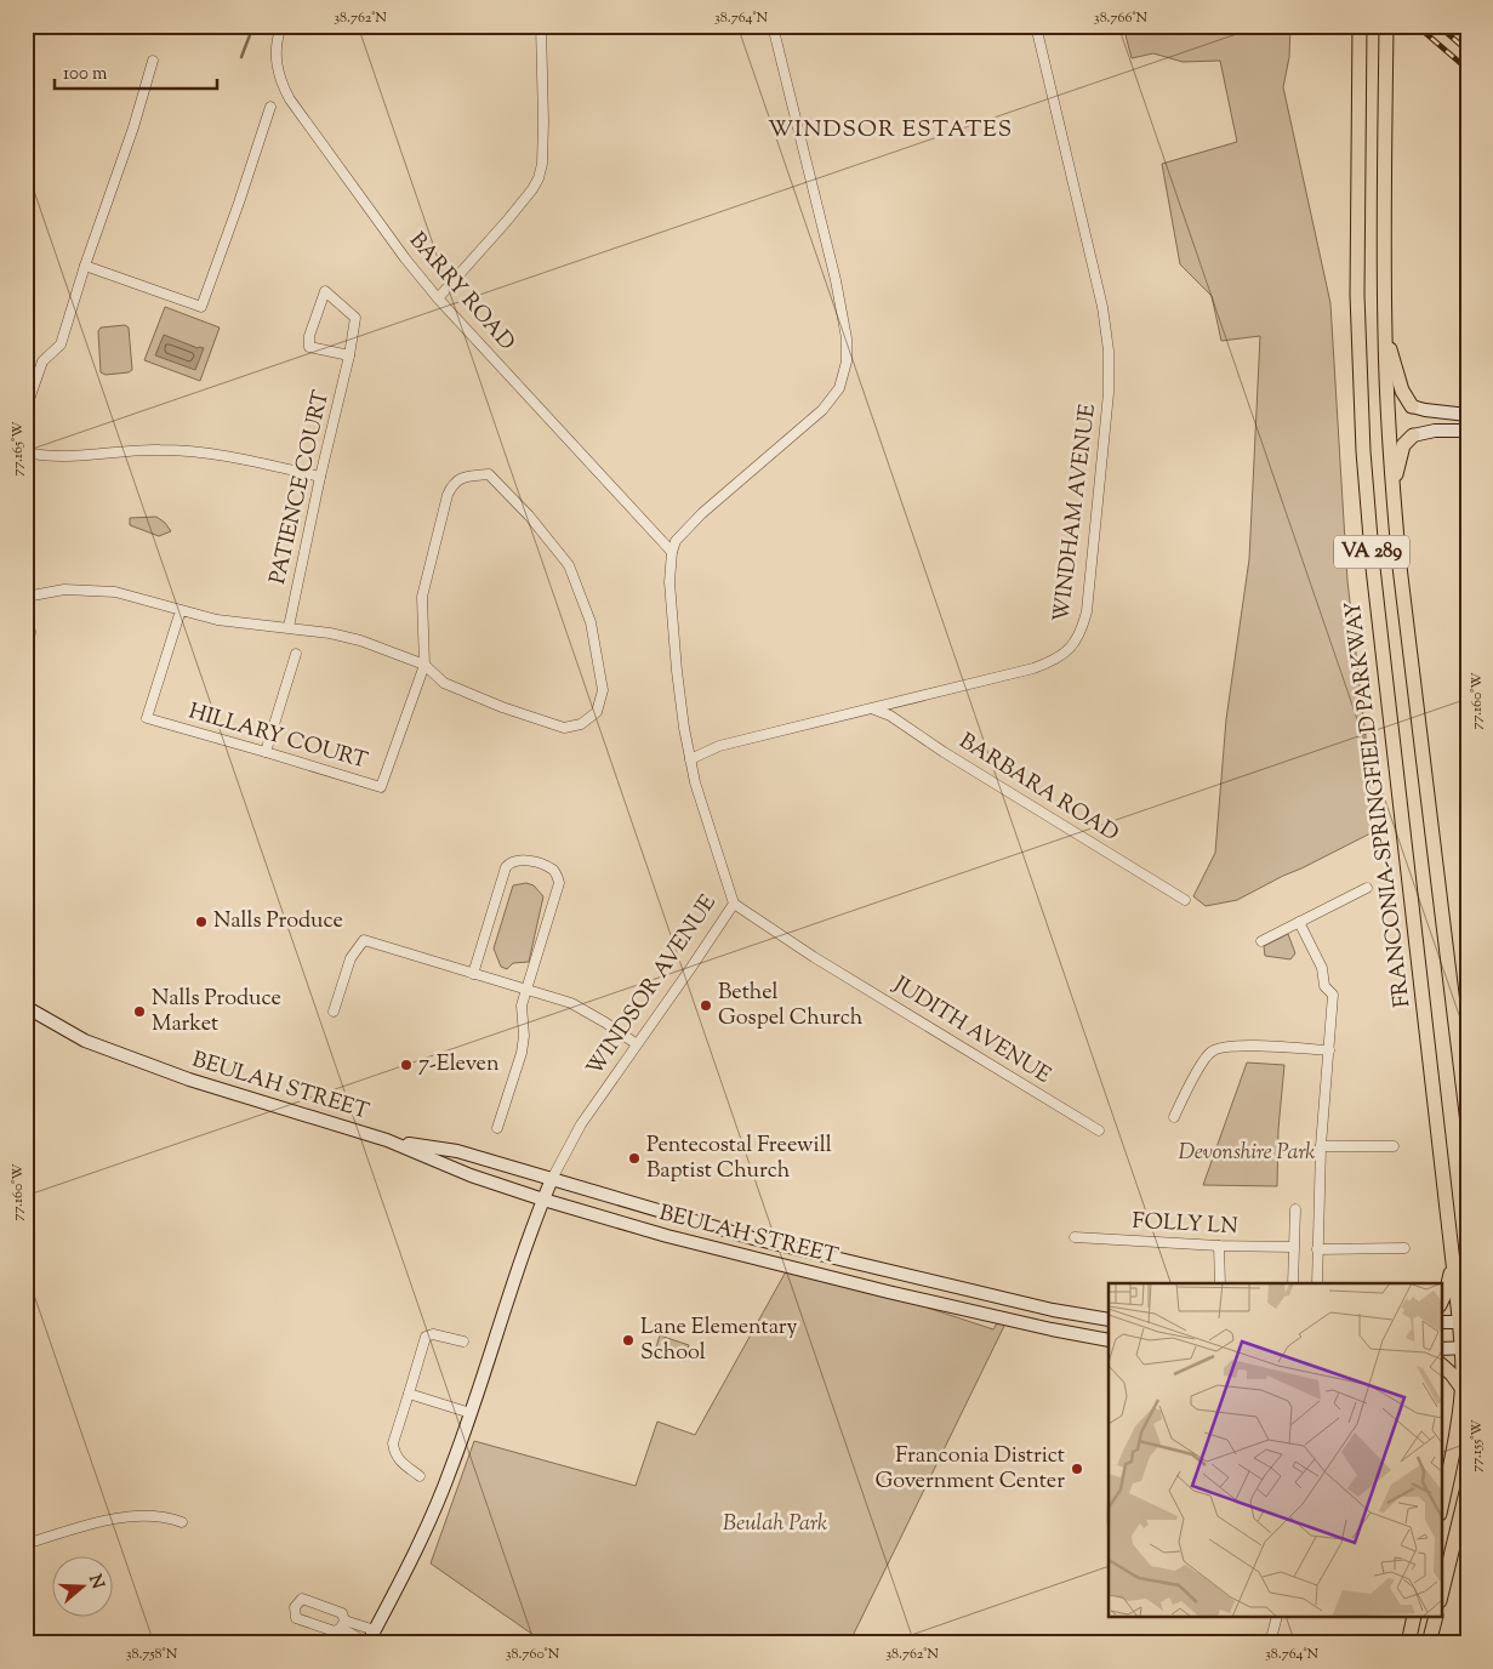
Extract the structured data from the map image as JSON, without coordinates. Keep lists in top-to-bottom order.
{
  "streets": {
    "main road": ["VA 289", "FRANCONIA-SPRINGFIELD PARKWAY", "BEULAH STREET"],
    "street": [
      "BARRY ROAD",
      "PATIENCE COURT",
      "WINDHAM AVENUE",
      "HILLARY COURT",
      "BARBARA ROAD",
      "WINDSOR AVENUE",
      "JUDITH AVENUE",
      "FOLLY LN"
    ]
  },
  "crossings": [
    ["BARRY ROAD", "WINDSOR AVENUE"],
    ["WINDHAM AVENUE", "BARBARA ROAD"],
    ["WINDHAM AVENUE", "WINDSOR AVENUE"],
    ["WINDSOR AVENUE", "JUDITH AVENUE"],
    ["WINDSOR AVENUE", "BEULAH STREET"]
  ],
  "districts": ["WINDSOR ESTATES"],
  "parks": ["Devonshire Park", "Beulah Park"],
  "places": [
    "Nalls Produce",
    "Bethel Gospel Church",
    "Nalls Produce Market",
    "7-Eleven",
    "Pentecostal Freewill Baptist Church",
    "Lane Elementary School",
    "Franconia District Government Center"
  ],
  "scale_bar": "100 m",
  "north": "right",
  "coordinates": [
    "38.762°N",
    "38.764°N",
    "38.766°N",
    "77.165°W",
    "77.160°W",
    "77.155°W",
    "38.758°N",
    "38.760°N"
  ]
}
